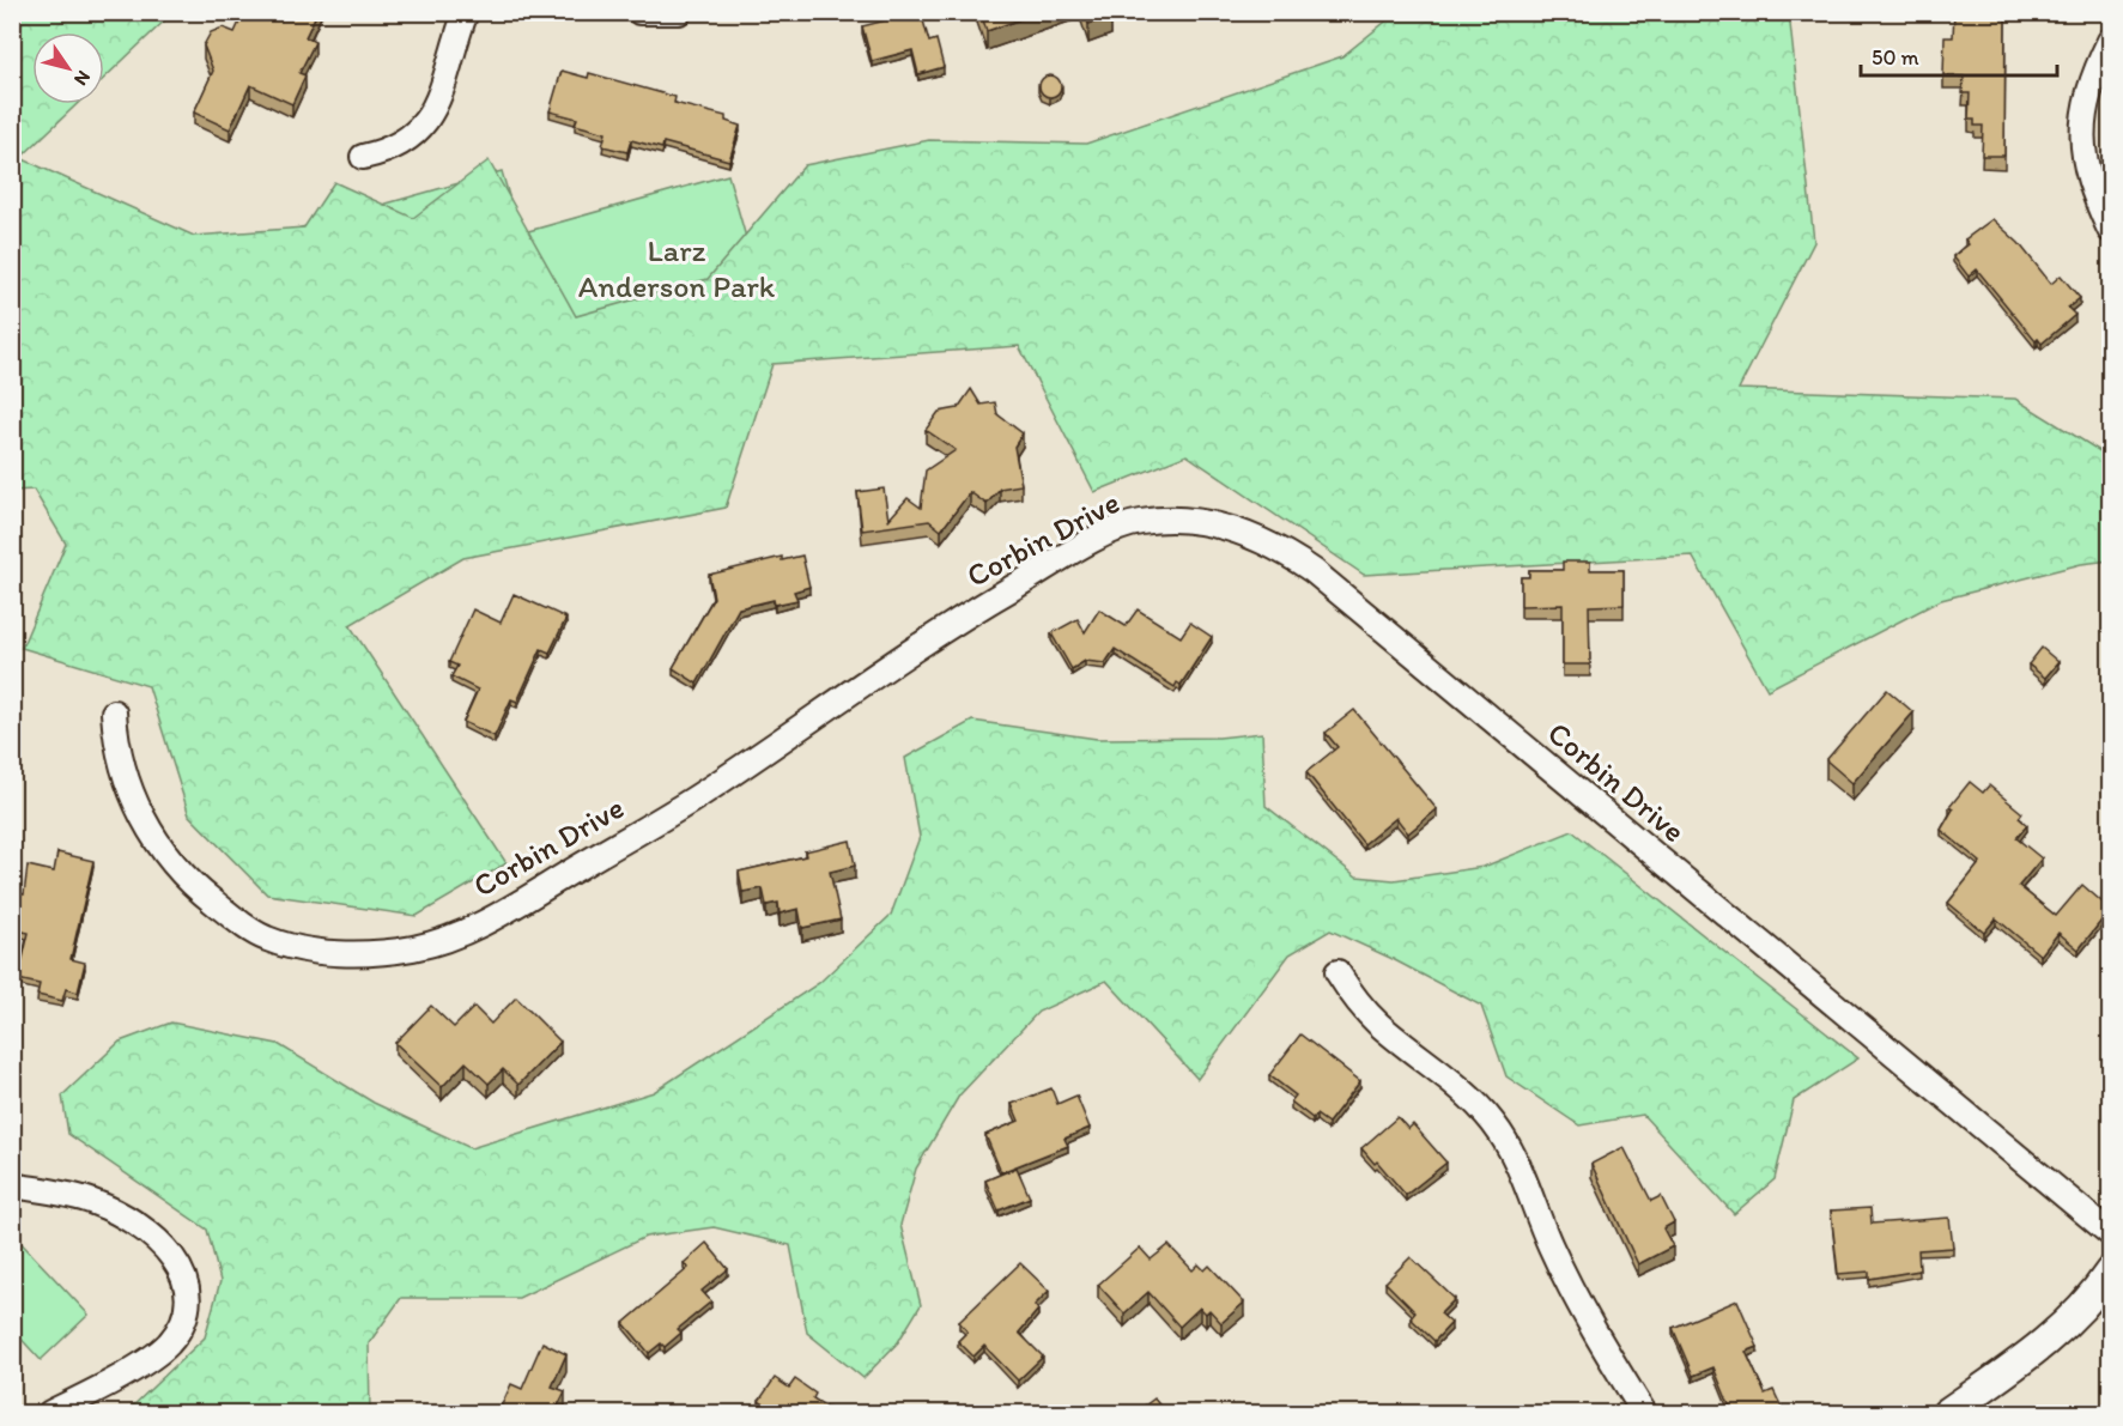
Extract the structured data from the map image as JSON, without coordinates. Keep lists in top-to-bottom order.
{
  "streets": {
    "street": ["Corbin Drive"]
  },
  "parks": ["Larz Anderson Park"],
  "scale_bar": "50 m",
  "north": "bottom right"
}
